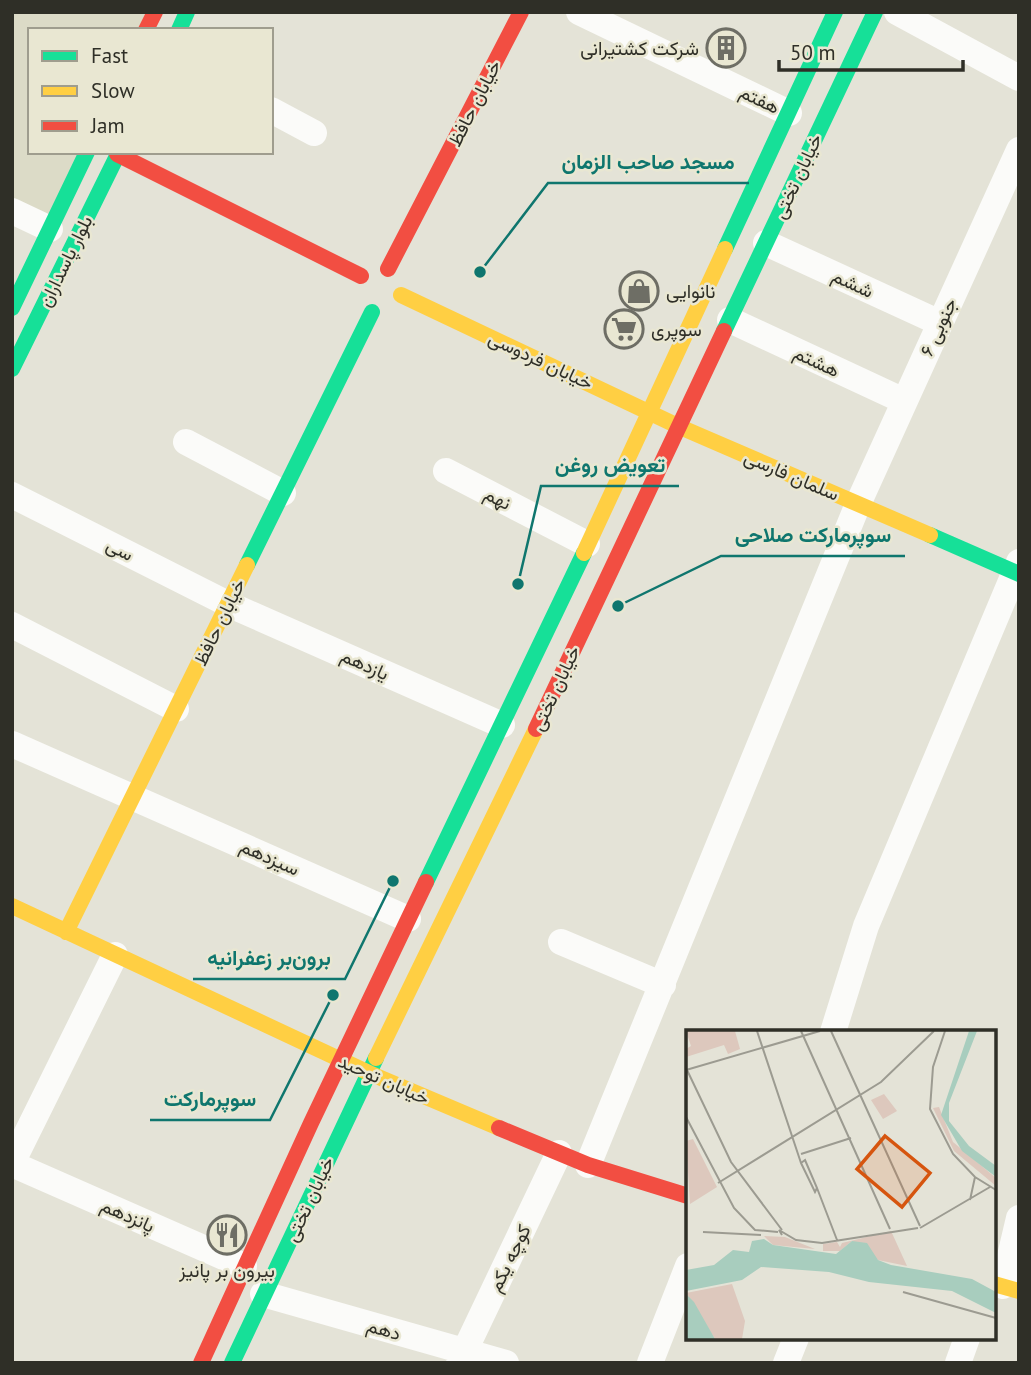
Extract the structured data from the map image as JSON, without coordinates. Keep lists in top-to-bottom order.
{
  "streets": {
    "main road": [
      "خیابان حافظ",
      "خیابان تختی",
      "بلوار پاسداران",
      "خیابان فردوسی",
      "سلمان فارسی",
      "خیابان توحید"
    ],
    "street": [
      "هفتم",
      "ششم",
      "۶ جنوبی",
      "هشتم",
      "نهم",
      "سی",
      "یازدهم",
      "سیزدهم",
      "پانزدهم",
      "کوچه یکم",
      "دهم"
    ]
  },
  "crossings": [
    ["هفتم", "خیابان تختی"],
    ["خیابان حافظ", "خیابان فردوسی"],
    ["خیابان حافظ", "سی"],
    ["خیابان حافظ", "یازدهم"],
    ["خیابان حافظ", "سیزدهم"],
    ["خیابان حافظ", "خیابان توحید"],
    ["خیابان تختی", "ششم"],
    ["خیابان تختی", "خیابان فردوسی"],
    ["خیابان تختی", "هشتم"],
    ["خیابان تختی", "سلمان فارسی"],
    ["خیابان تختی", "نهم"],
    ["خیابان تختی", "یازدهم"],
    ["خیابان تختی", "سیزدهم"],
    ["خیابان تختی", "خیابان توحید"],
    ["خیابان تختی", "پانزدهم"],
    ["خیابان تختی", "دهم"],
    ["ششم", "۶ جنوبی"],
    ["۶ جنوبی", "هشتم"],
    ["۶ جنوبی", "سلمان فارسی"],
    ["۶ جنوبی", "خیابان توحید"],
    ["خیابان فردوسی", "سلمان فارسی"],
    ["سی", "یازدهم"],
    ["خیابان توحید", "کوچه یکم"],
    ["کوچه یکم", "دهم"]
  ],
  "places": {
    "building": ["شرکت کشتیرانی"],
    "other": [
      "مسجد صاحب الزمان",
      "تعویض روغن",
      "سوپرمارکت صلاحی",
      "برون‌بر زعفرانیه",
      "سوپرمارکت"
    ],
    "shop": ["نانوایی"],
    "supermarket": ["سوپری"],
    "restaurant": ["بیرون بر پانیز"]
  },
  "legend": ["Fast", "Slow", "Jam"],
  "scale_bar": "50 m"
}
